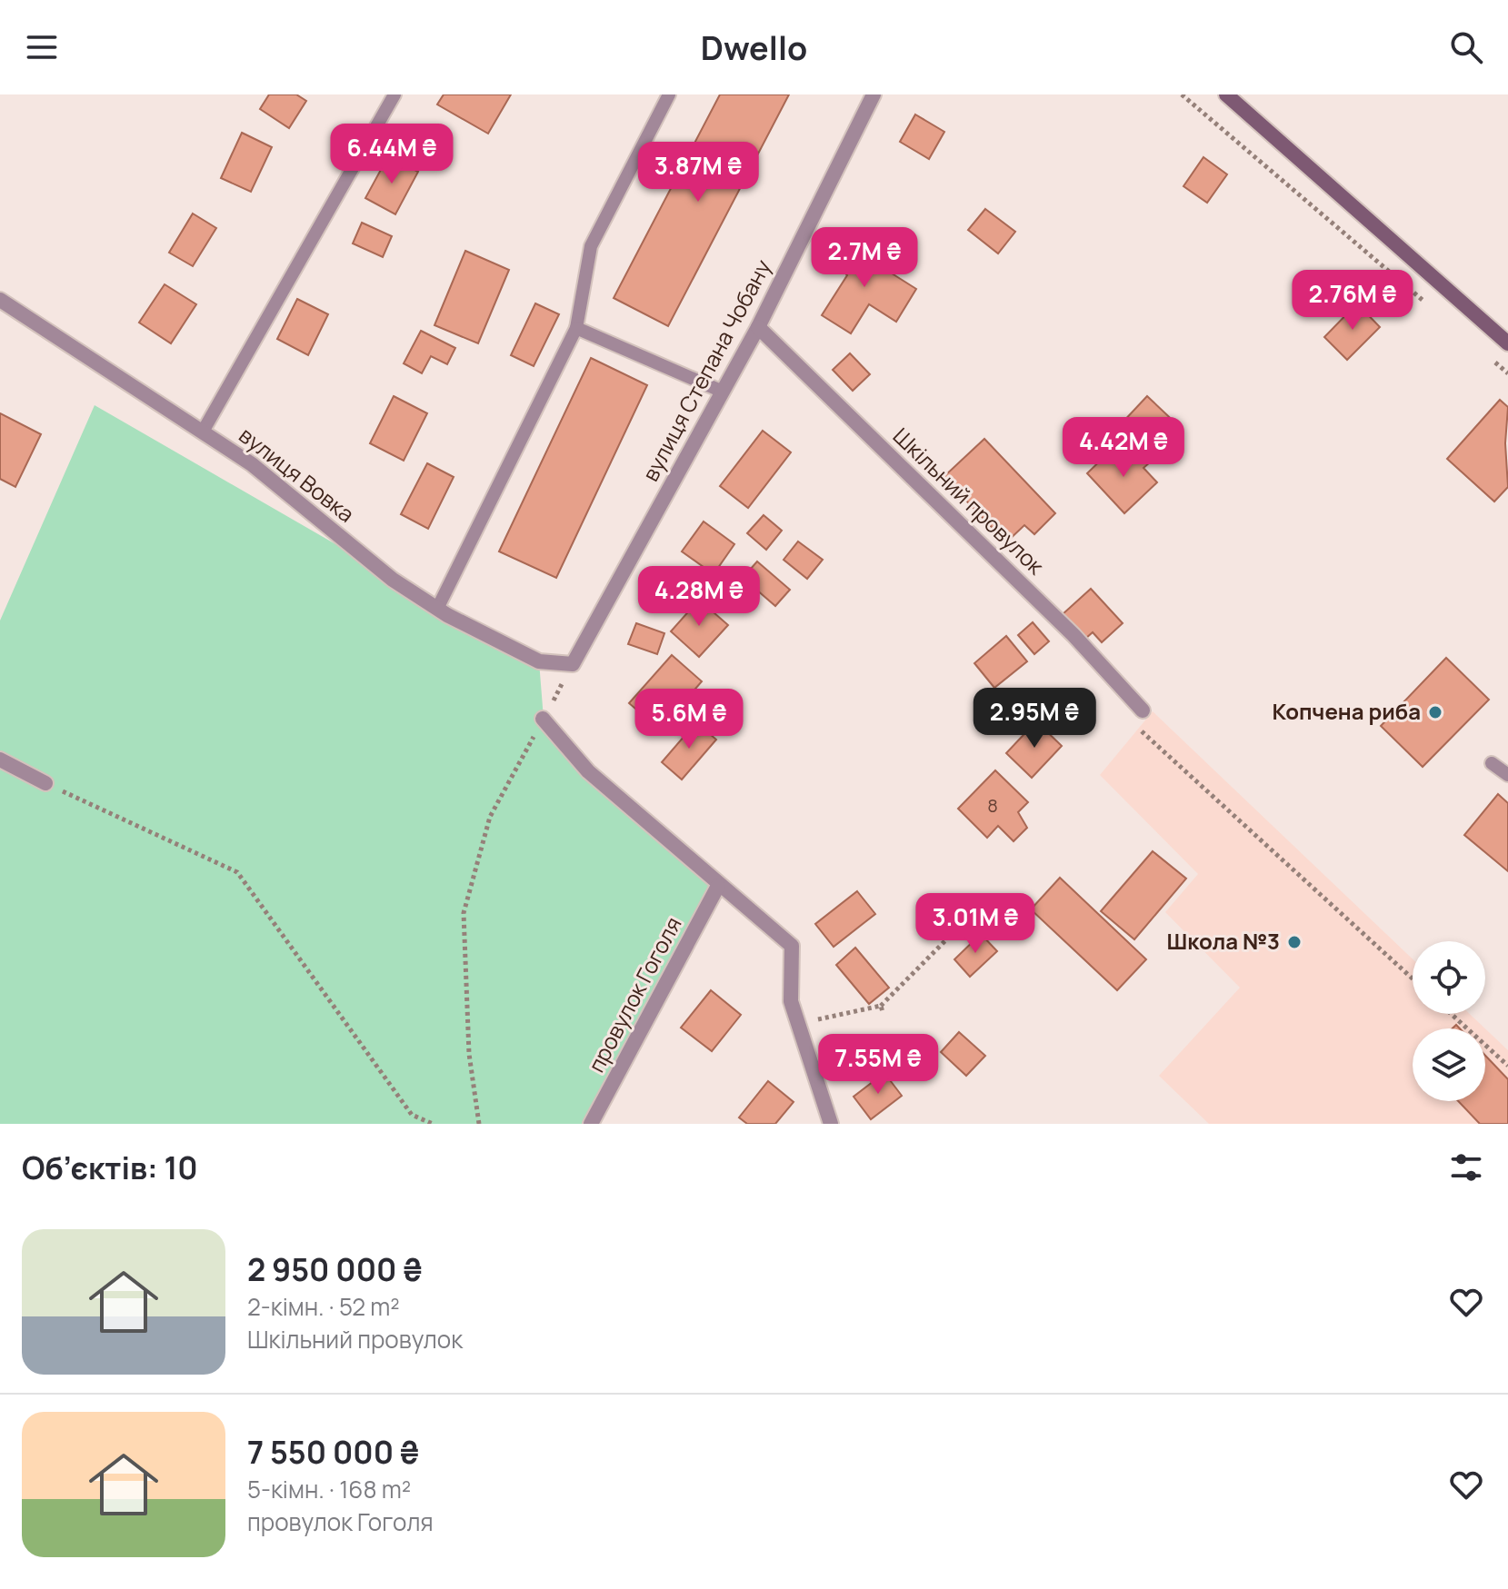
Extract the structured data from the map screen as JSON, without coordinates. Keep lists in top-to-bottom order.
{
  "streets": {
    "street": [
      "вулиця Степана Чобану",
      "вулиця Вовка",
      "Шкільний провулок",
      "провулок Гоголя"
    ]
  },
  "crossings": [
    ["вулиця Степана Чобану", "вулиця Вовка"],
    ["вулиця Степана Чобану", "Шкільний провулок"]
  ],
  "places": ["Копчена риба", "Школа №3"],
  "house_numbers": ["8"],
  "page": {
    "header": "Dwello",
    "price": [
      "6.44M ₴",
      "3.87M ₴",
      "2.7M ₴",
      "2.76M ₴",
      "4.42M ₴",
      "4.28M ₴",
      "2.95M ₴",
      "5.6M ₴",
      "3.01M ₴",
      "7.55M ₴"
    ],
    "heading": "Об’єктів: 10",
    "list": [
      {
        "name": "2 950 000 ₴",
        "note": "2-кімн. · 52 m² · Шкільний провулок"
      },
      {
        "name": "7 550 000 ₴",
        "note": "5-кімн. · 168 m² · провулок Гоголя"
      }
    ]
  }
}
